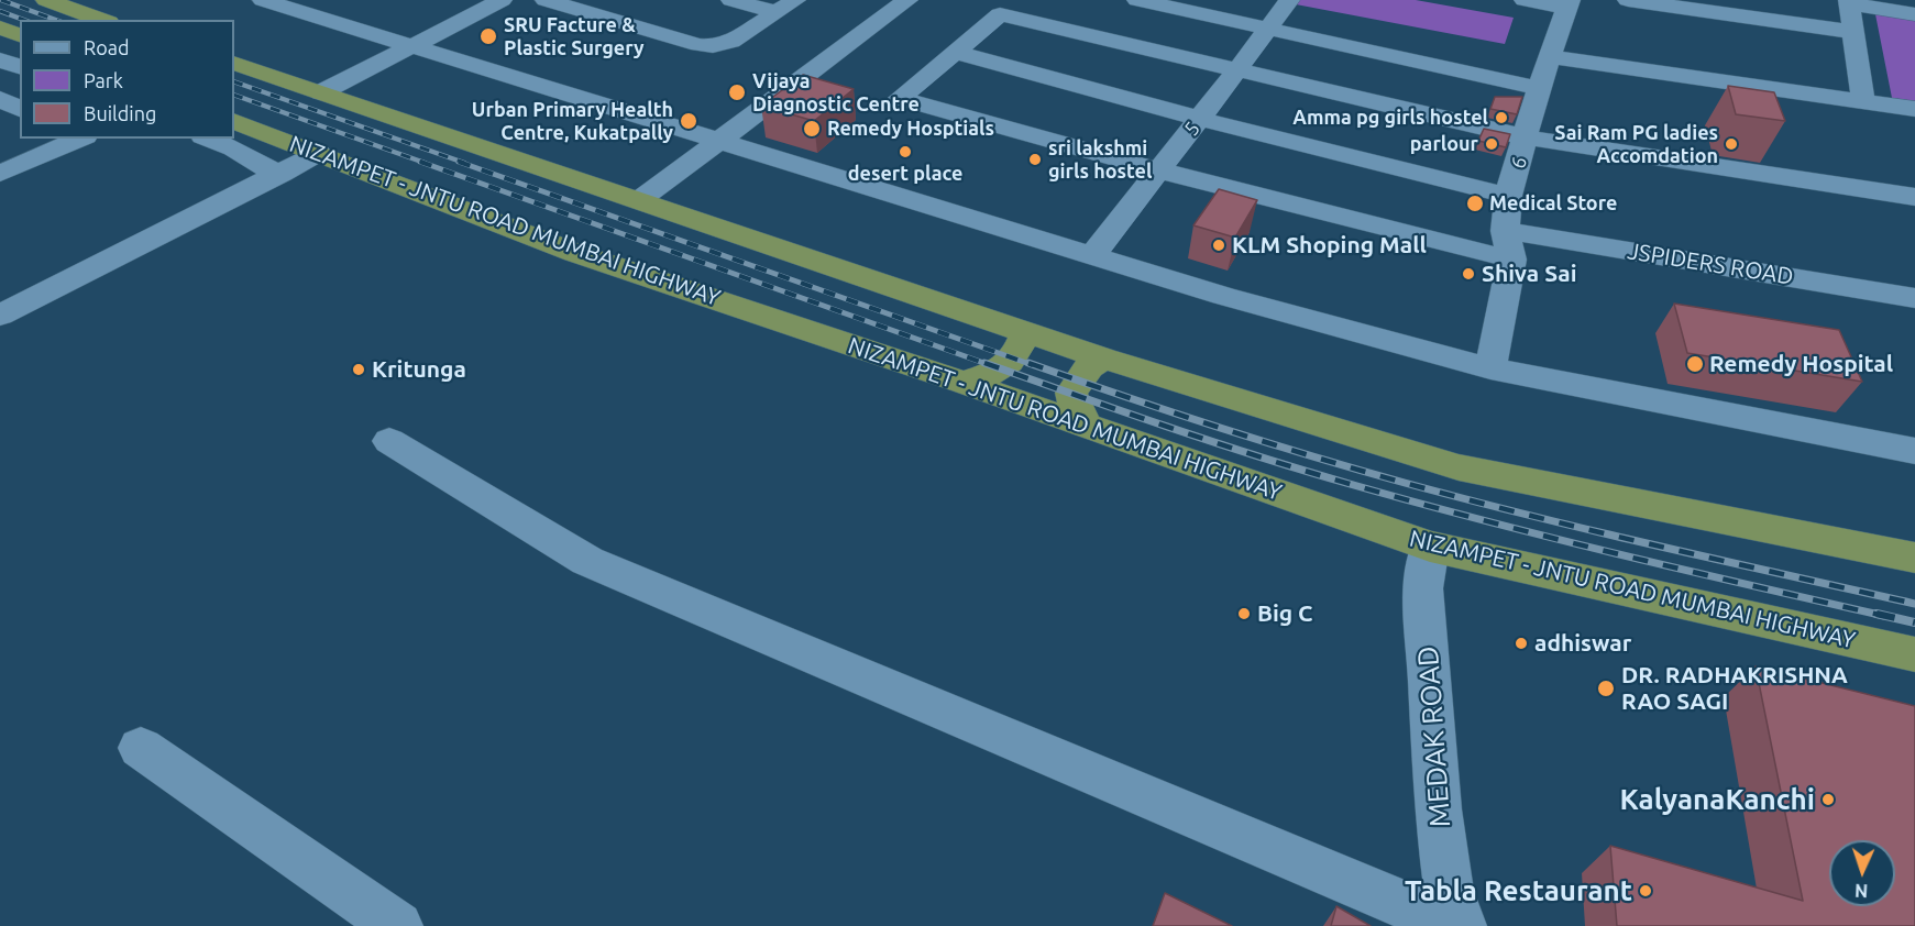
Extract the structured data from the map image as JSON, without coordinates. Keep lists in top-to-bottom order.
{
  "streets": {
    "highway": ["NIZAMPET - JNTU ROAD MUMBAI HIGHWAY"],
    "street": [
      "5",
      "6",
      "JSPIDERS ROAD",
      "MEDAK ROAD"
    ]
  },
  "crossings": [
    ["5", "JSPIDERS ROAD"],
    ["6", "JSPIDERS ROAD"],
    ["NIZAMPET - JNTU ROAD MUMBAI HIGHWAY", "MEDAK ROAD"]
  ],
  "places": [
    "SRU Facture & Plastic Surgery",
    "Vijaya Diagnostic Centre",
    "Amma pg girls hostel",
    "Urban Primary Health Centre, Kukatpally",
    "Remedy Hosptials",
    "parlour",
    "Sai Ram PG ladies Accomdation",
    "desert place",
    "sri lakshmi girls hostel",
    "Medical Store",
    "KLM Shoping Mall",
    "Shiva Sai",
    "Remedy Hospital",
    "Kritunga",
    "Big C",
    "adhiswar",
    "DR. RADHAKRISHNA RAO SAGI",
    "KalyanaKanchi",
    "Tabla Restaurant"
  ],
  "legend": ["Road", "Park", "Building"],
  "north": "bottom"
}
